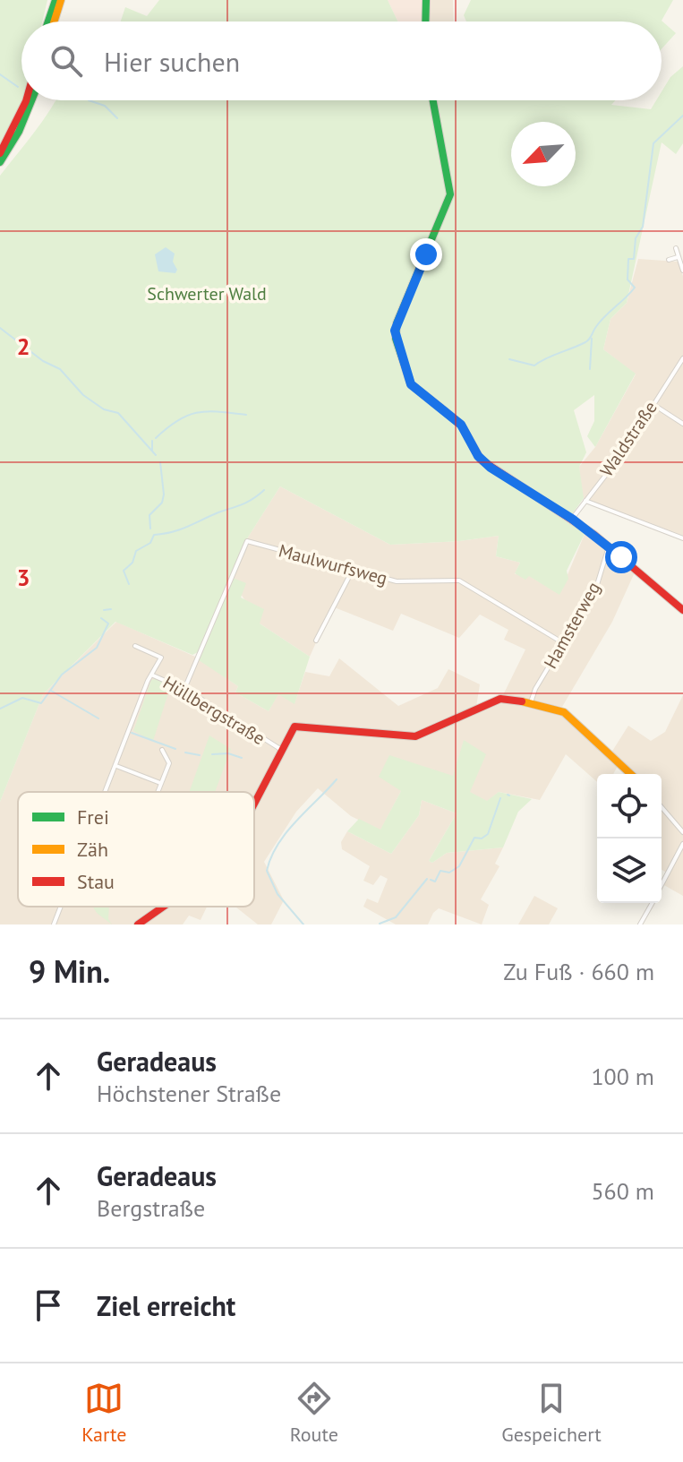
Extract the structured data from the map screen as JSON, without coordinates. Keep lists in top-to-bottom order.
{
  "streets": {
    "street": [
      "Waldstraße",
      "Maulwurfsweg",
      "Hamsterweg",
      "Hüllbergstraße"
    ]
  },
  "crossings": [
    ["Maulwurfsweg", "Hamsterweg"],
    ["Maulwurfsweg", "Hüllbergstraße"]
  ],
  "parks": ["Schwerter Wald"],
  "legend": ["Frei", "Zäh", "Stau"],
  "north": "bottom left",
  "page": {
    "search": "Hier suchen",
    "heading": ["9 Min.", "Zu Fuß · 660 m"],
    "list": [
      ["Geradeaus", "Höchstener Straße", "100 m"],
      ["Geradeaus", "Bergstraße", "560 m"],
      "Ziel erreicht"
    ],
    "nav": ["Karte", "Route", "Gespeichert"]
  },
  "grid": {
    "rows": ["2", "3"]
  }
}
